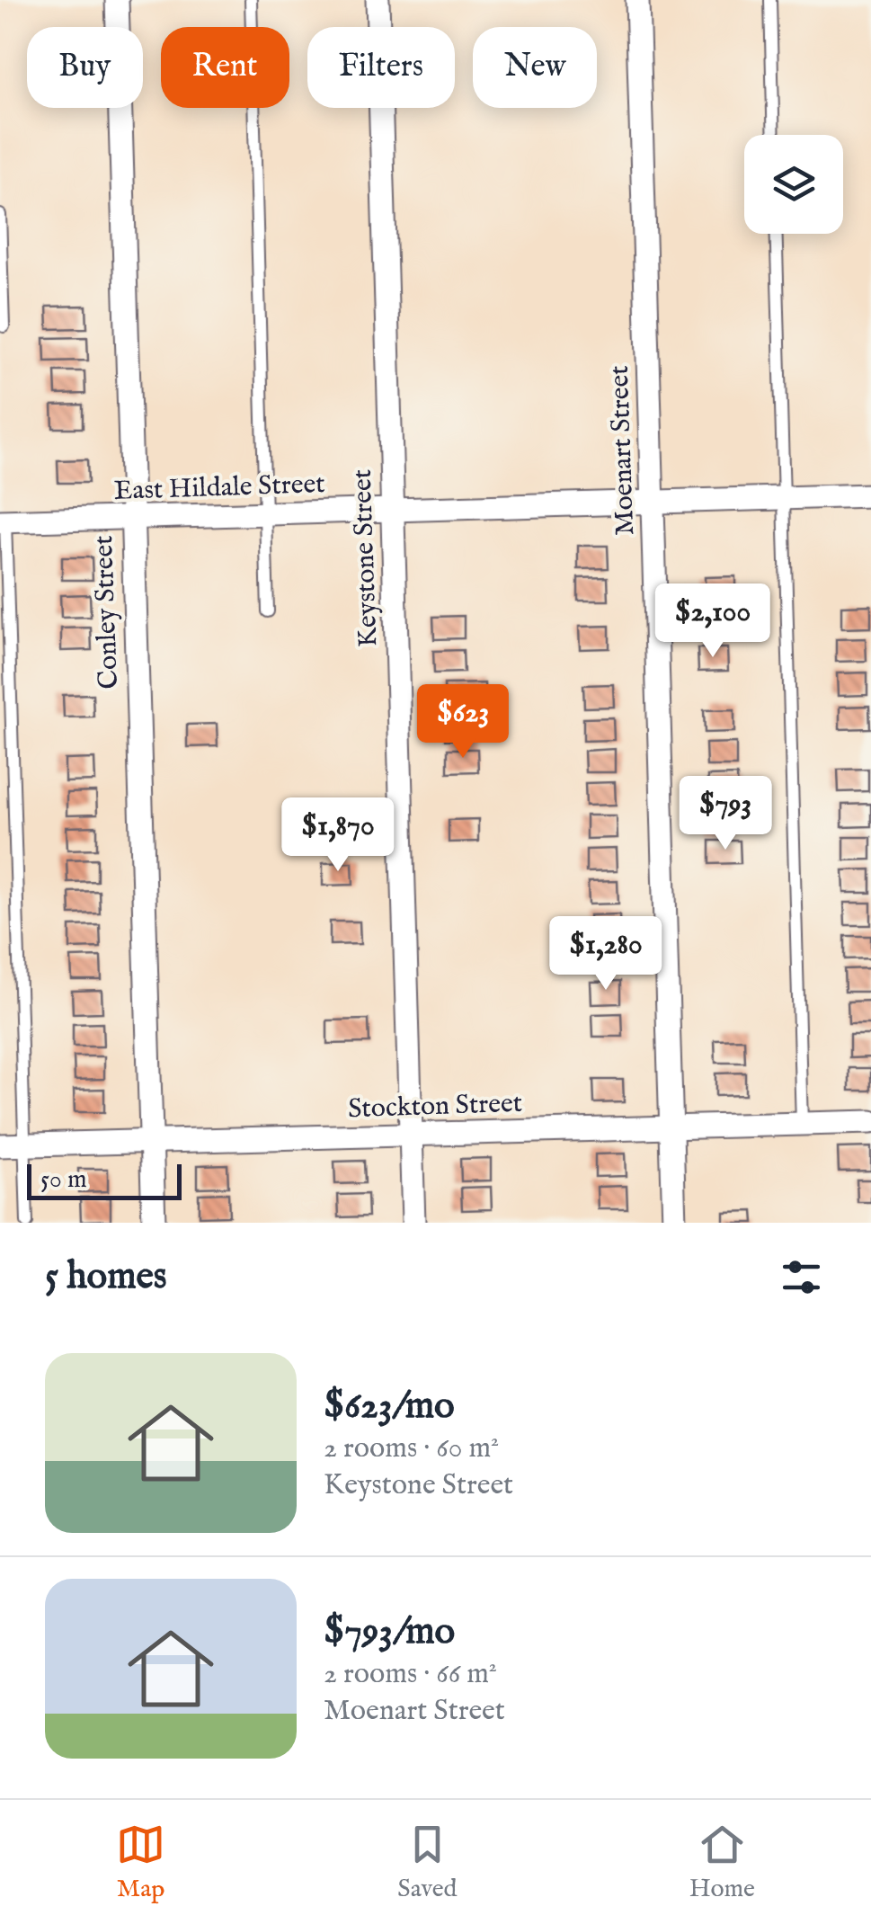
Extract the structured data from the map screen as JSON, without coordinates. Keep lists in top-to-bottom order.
{
  "streets": {
    "street": [
      "Moenart Street",
      "East Hildale Street",
      "Keystone Street",
      "Conley Street",
      "Stockton Street"
    ]
  },
  "crossings": [
    ["Moenart Street", "East Hildale Street"],
    ["Moenart Street", "Stockton Street"],
    ["East Hildale Street", "Keystone Street"],
    ["East Hildale Street", "Conley Street"],
    ["Keystone Street", "Stockton Street"],
    ["Conley Street", "Stockton Street"]
  ],
  "scale_bar": "50 m",
  "page": {
    "chip": [
      "Buy",
      "Rent",
      "Filters",
      "New"
    ],
    "price": [
      "$2,100",
      "$623",
      "$793",
      "$1,870",
      "$1,280"
    ],
    "scale": "50 m",
    "heading": "5 homes",
    "list": [
      {
        "name": "$623/mo",
        "note": "2 rooms · 60 m² · Keystone Street"
      },
      {
        "name": "$793/mo",
        "note": "2 rooms · 66 m² · Moenart Street"
      }
    ],
    "tabs": ["Map", "Saved", "Home"]
  }
}
